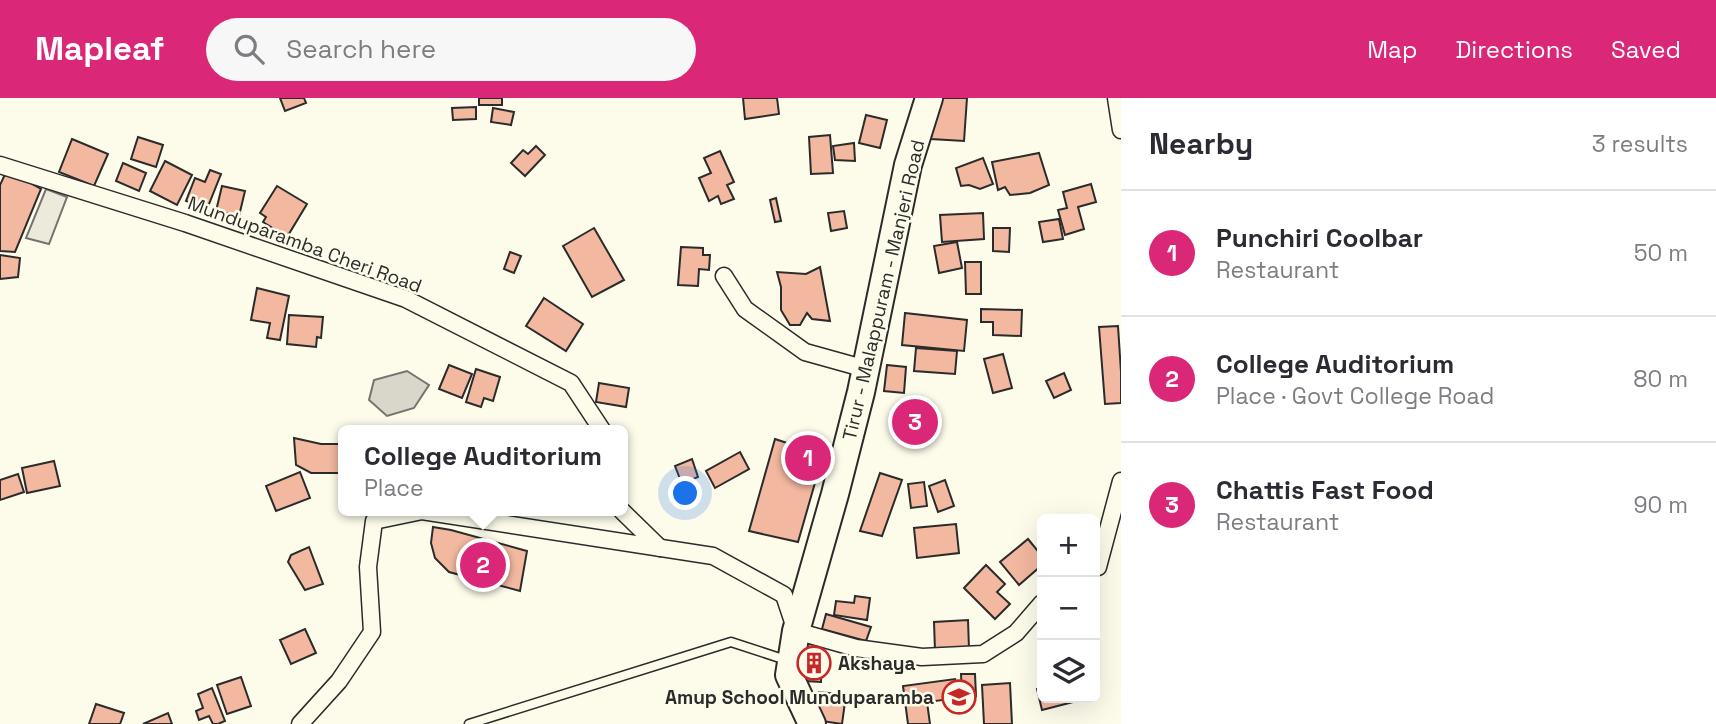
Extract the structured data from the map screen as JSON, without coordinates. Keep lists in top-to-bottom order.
{
  "streets": {
    "main road": ["Tirur - Malappuram - Manjeri Road"],
    "street": ["Munduparamba Cheri Road"]
  },
  "places": {
    "building": ["Akshaya"],
    "school or university": ["Amup School Munduparamba"]
  },
  "page": {
    "header": "Mapleaf",
    "search": "Search here",
    "nav": ["Map", "Directions", "Saved"],
    "heading": ["Nearby", "3 results"],
    "list": [
      {
        "mark": "1",
        "name": "Punchiri Coolbar",
        "note": "Restaurant",
        "value": "50 m"
      },
      {
        "mark": "2",
        "name": "College Auditorium",
        "note": "Place · Govt College Road",
        "value": "80 m"
      },
      {
        "mark": "3",
        "name": "Chattis Fast Food",
        "note": "Restaurant",
        "value": "90 m"
      }
    ],
    "pins": ["3", "1", "2"],
    "popup": ["College Auditorium", "Place"],
    "map_buttons": ["+", "−"]
  }
}
